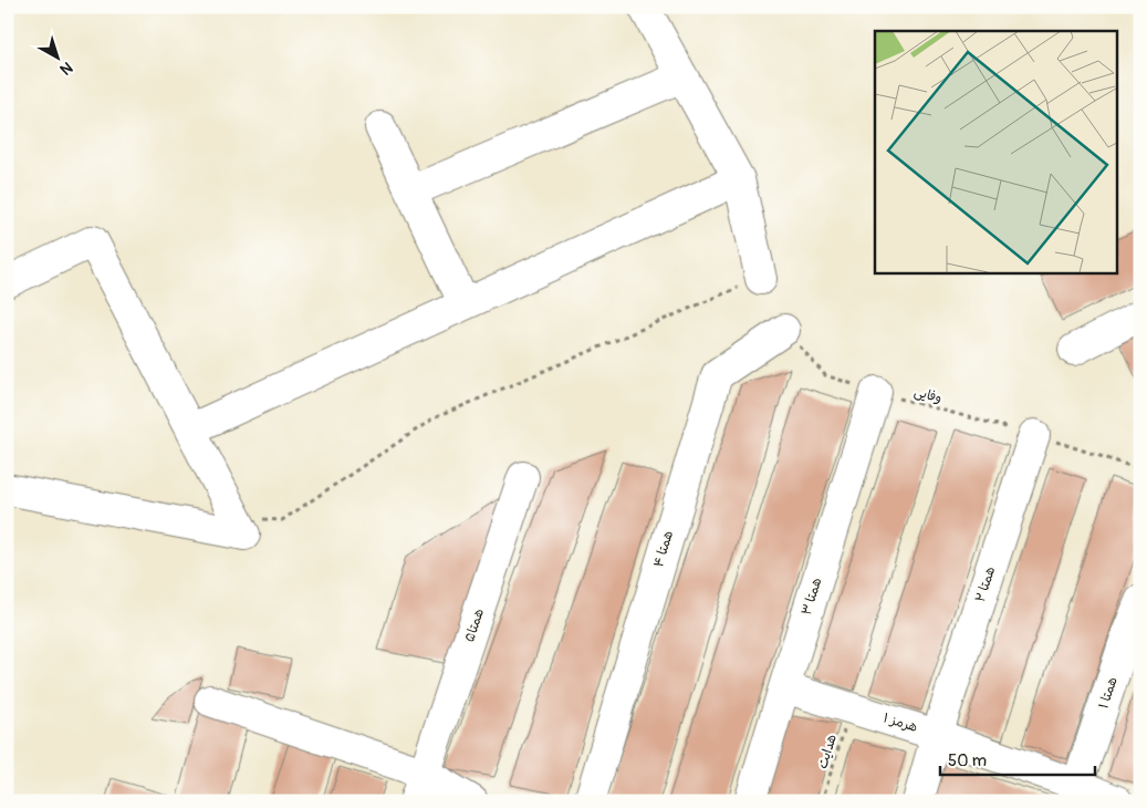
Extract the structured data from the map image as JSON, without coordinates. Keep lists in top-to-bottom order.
{
  "streets": {
    "street": [
      "همتا ۴",
      "همتا ۲",
      "همتا ۳",
      "همتا۵",
      "همتا ۱",
      "هرمز ۱"
    ],
    "path": ["وفایی", "هدایت"]
  },
  "crossings": [
    ["وفایی", "همتا ۴"],
    ["وفایی", "همتا ۲"],
    ["وفایی", "همتا ۳"],
    ["همتا ۲", "هرمز ۱"],
    ["همتا ۳", "هرمز ۱"],
    ["همتا ۱", "هرمز ۱"],
    ["هرمز ۱", "هدایت"]
  ],
  "scale_bar": "50 m",
  "north": "bottom right"
}
